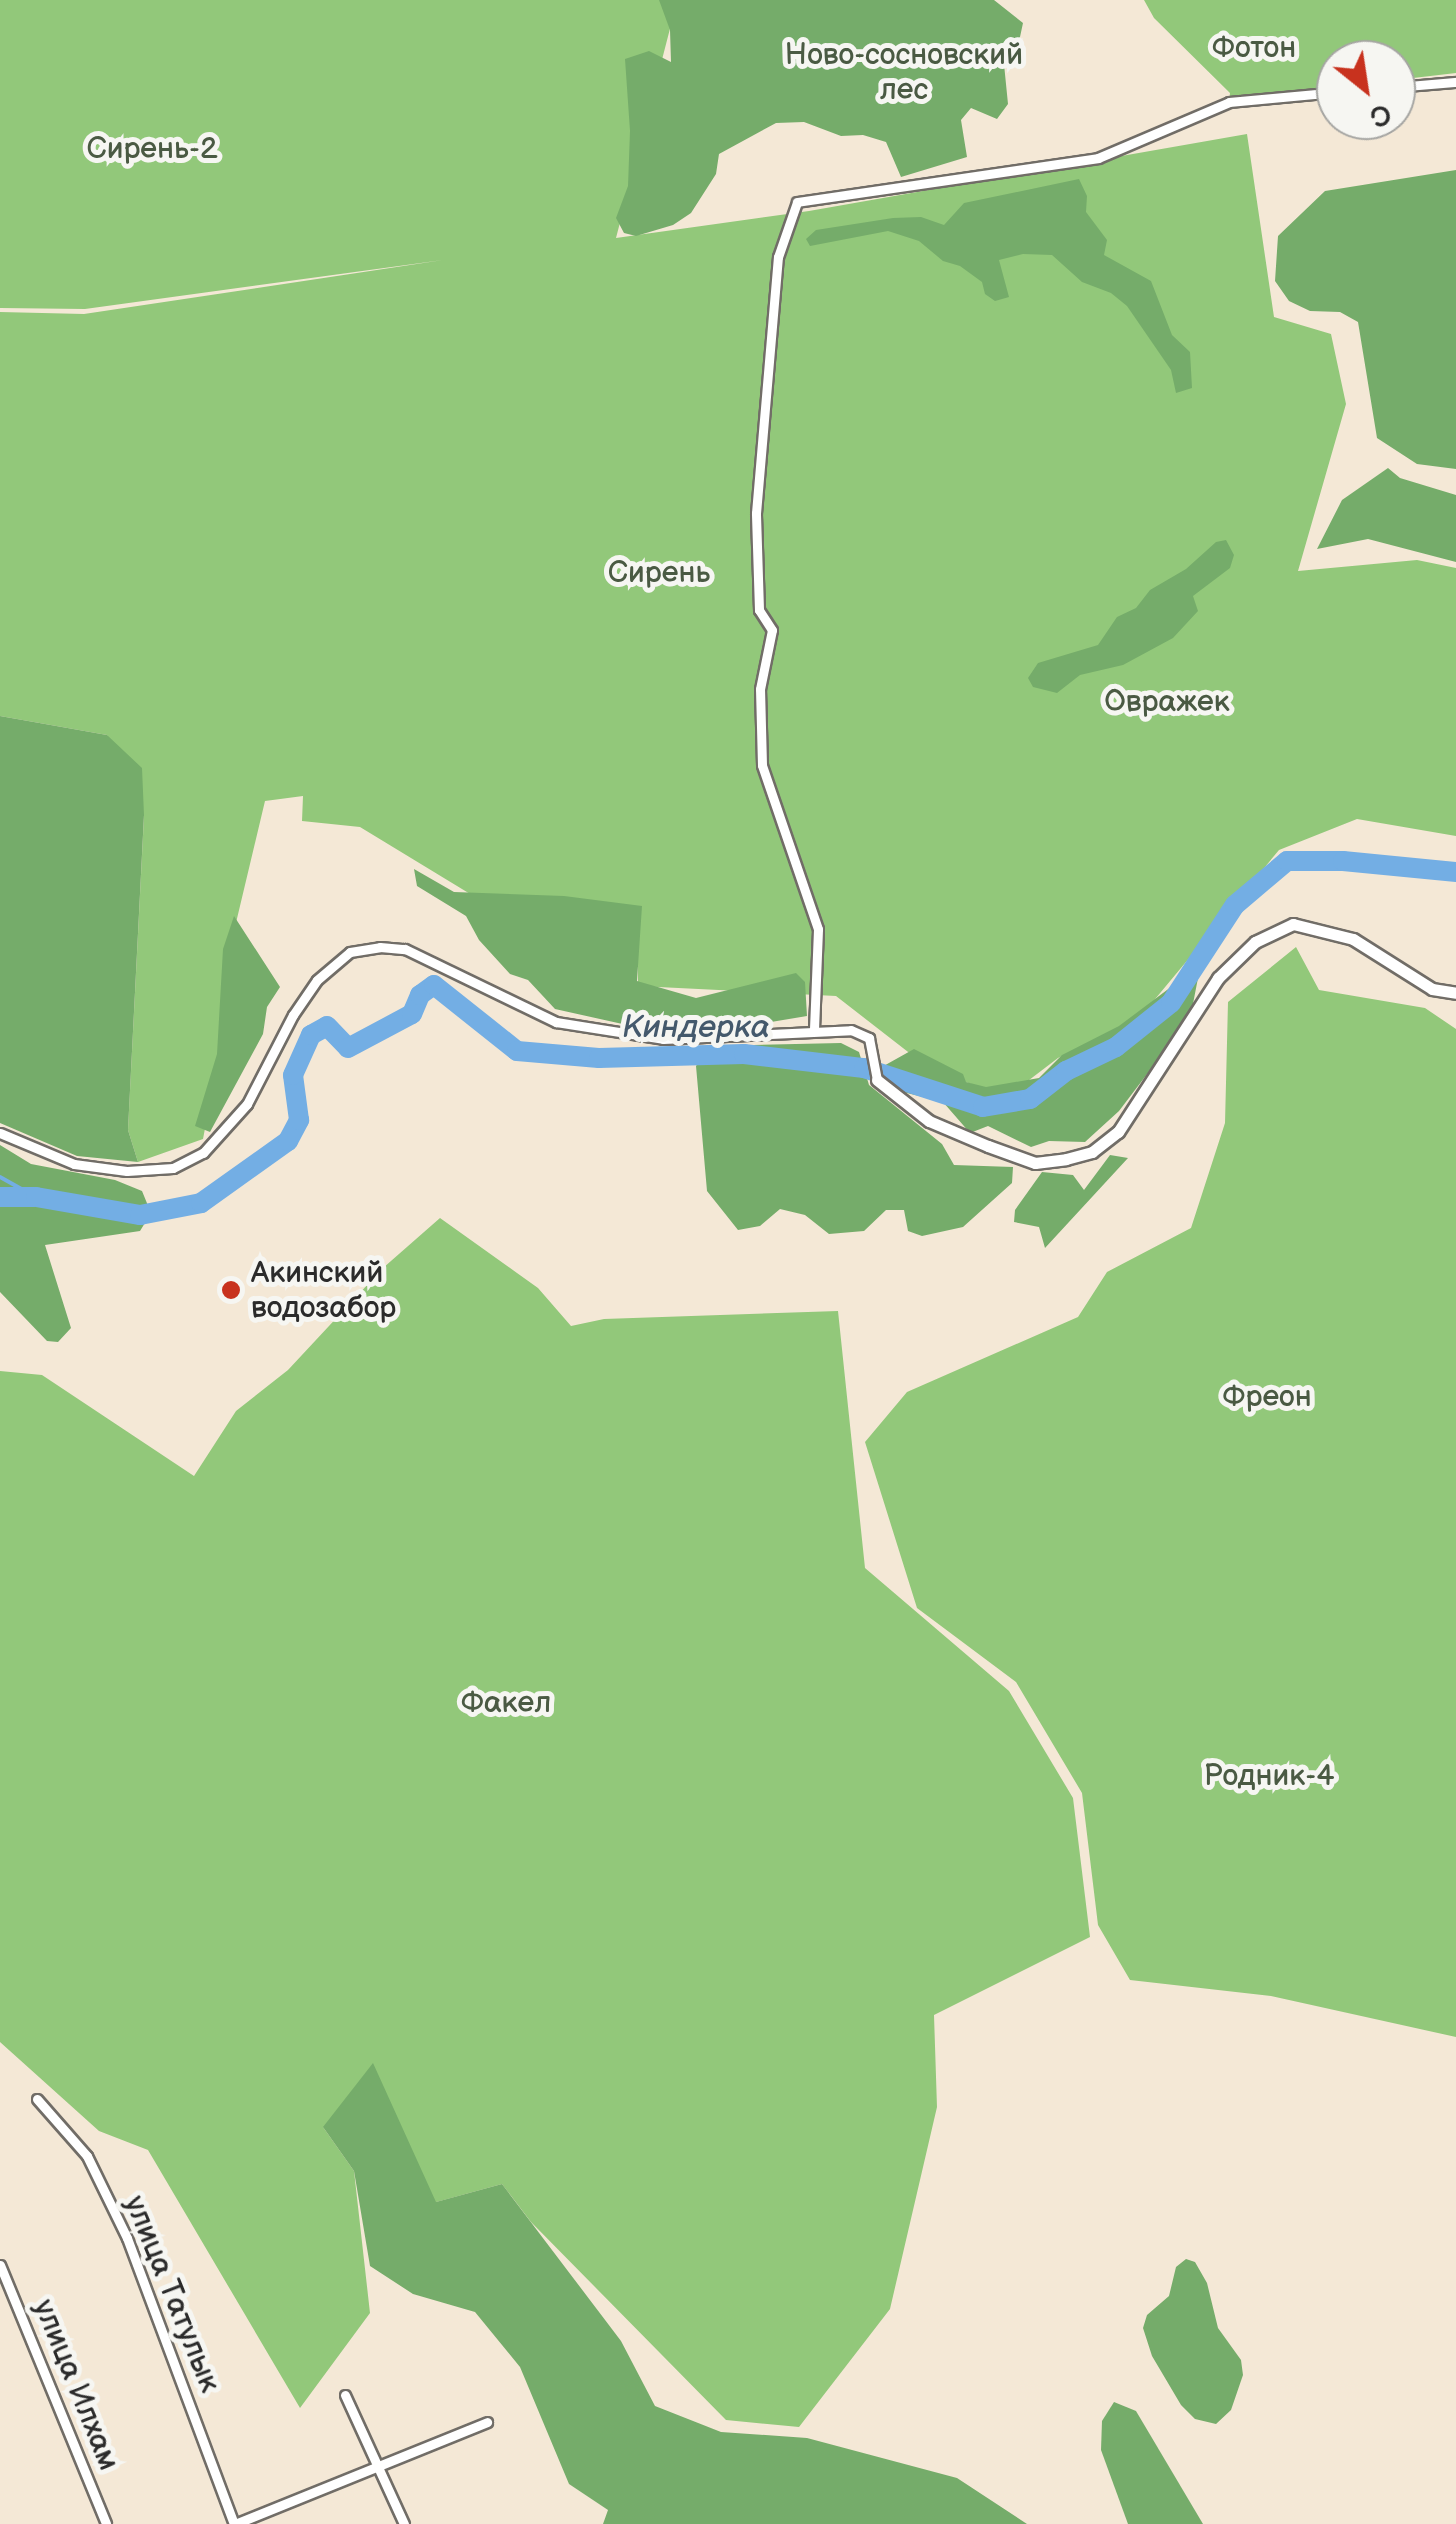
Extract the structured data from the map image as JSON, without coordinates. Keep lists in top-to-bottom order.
{
  "streets": {
    "street": ["улица Татулык", "улица Илхам"]
  },
  "water": ["Киндерка"],
  "parks": [
    "Фотон",
    "Ново-сосновский лес",
    "Сирень-2",
    "Сирень",
    "Овражек",
    "Фреон",
    "Факел",
    "Родник-4"
  ],
  "places": ["Акинский водозабор"],
  "north": "bottom right"
}
